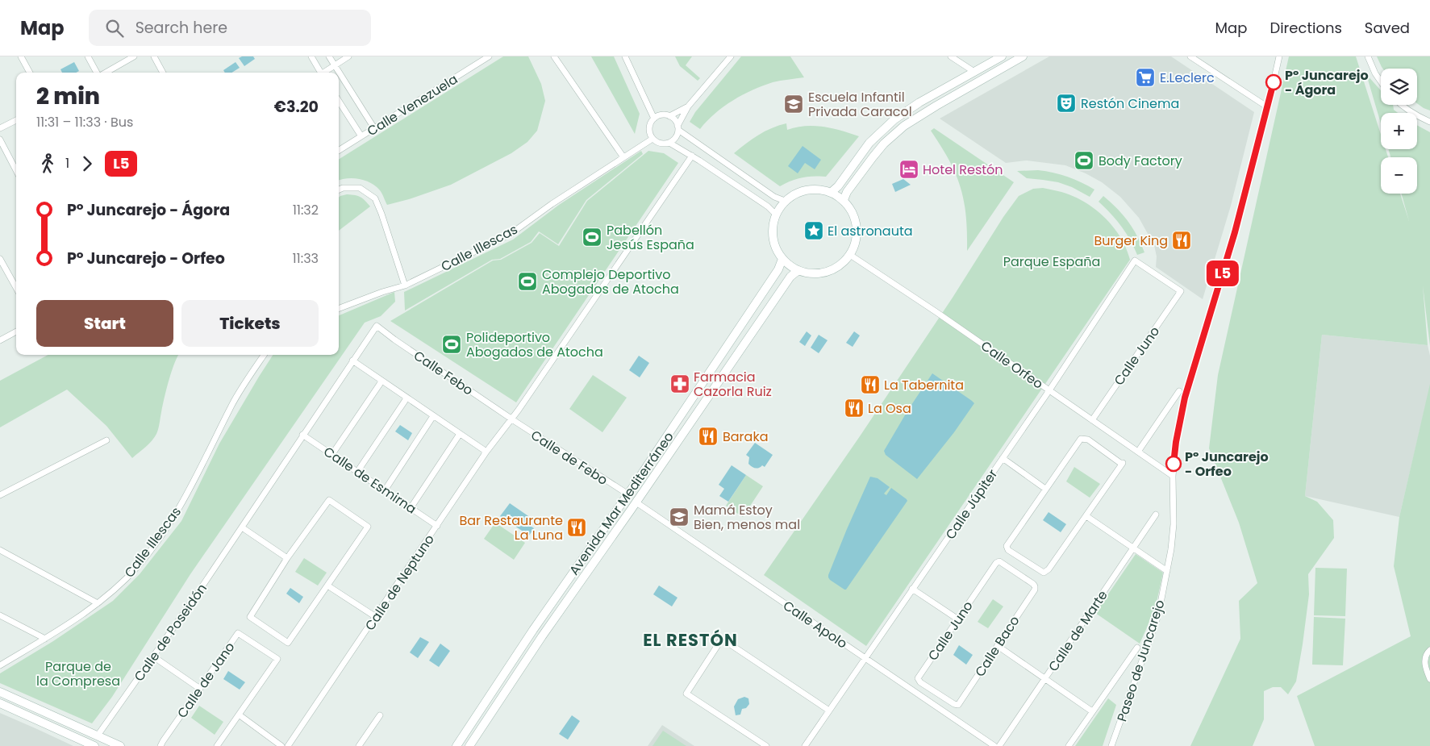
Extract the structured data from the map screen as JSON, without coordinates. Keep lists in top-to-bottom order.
{
  "streets": {
    "street": [
      "Calle Venezuela",
      "Calle Illescas",
      "Calle Juno",
      "Calle Orfeo",
      "Calle Febo",
      "Calle de Febo",
      "Calle de Esmirna",
      "Avenida Mar Mediterráneo",
      "Calle Júpiter",
      "Calle de Neptuno",
      "Calle Apolo",
      "Calle de Marte",
      "Calle de Poseidón",
      "Calle Baco",
      "Paseo de Juncarejo",
      "Calle de Jano"
    ]
  },
  "crossings": [
    ["Calle Juno", "Calle Orfeo"],
    ["Calle Juno", "Calle Júpiter"],
    ["Calle Juno", "Calle Baco"],
    ["Calle Orfeo", "Avenida Mar Mediterráneo"],
    ["Calle Orfeo", "Calle Júpiter"],
    ["Calle Orfeo", "Paseo de Juncarejo"],
    ["Calle Febo", "Calle de Febo"],
    ["Calle Febo", "Calle de Neptuno"],
    ["Calle Febo", "Calle de Poseidón"],
    ["Calle de Febo", "Avenida Mar Mediterráneo"],
    ["Calle de Febo", "Calle de Neptuno"],
    ["Calle de Esmirna", "Calle de Neptuno"],
    ["Calle de Esmirna", "Calle de Poseidón"],
    ["Avenida Mar Mediterráneo", "Calle Apolo"],
    ["Calle Júpiter", "Calle Apolo"]
  ],
  "districts": ["EL RESTÓN"],
  "parks": ["Parque España", "Parque de la Compresa"],
  "places": {
    "supermarket": ["E.Leclerc"],
    "other": ["Pº Juncarejo - Ágora", "Pº Juncarejo - Orfeo"],
    "theatre": ["Restón Cinema"],
    "school or university": ["Escuela Infantil Privada Caracol", "Mamá Estoy Bien, menos mal"],
    "sports": [
      "Body Factory",
      "Pabellón Jesús España",
      "Complejo Deportivo Abogados de Atocha",
      "Polideportivo Abogados de Atocha"
    ],
    "hotel": ["Hotel Restón"],
    "place": ["El astronauta"],
    "restaurant": [
      "Burger King",
      "La Tabernita",
      "La Osa",
      "Baraka",
      "Bar Restaurante La Luna"
    ],
    "pharmacy": ["Farmacia Cazorla Ruiz"]
  },
  "lines": ["bus line L5"],
  "page": {
    "header": "Map",
    "search": "Search here",
    "nav": ["Map", "Directions", "Saved"],
    "on_map": "L5",
    "map_buttons": ["+", "−"],
    "heading": ["2 min", "11:31 – 11:33 · Bus", "€3.20"],
    "legs": ["1", "L5"],
    "list": [
      {
        "name": "Pº Juncarejo - Ágora",
        "value": "11:32"
      },
      {
        "name": "Pº Juncarejo - Orfeo",
        "value": "11:33"
      }
    ],
    "buttons": ["Start", "Tickets"]
  }
}
